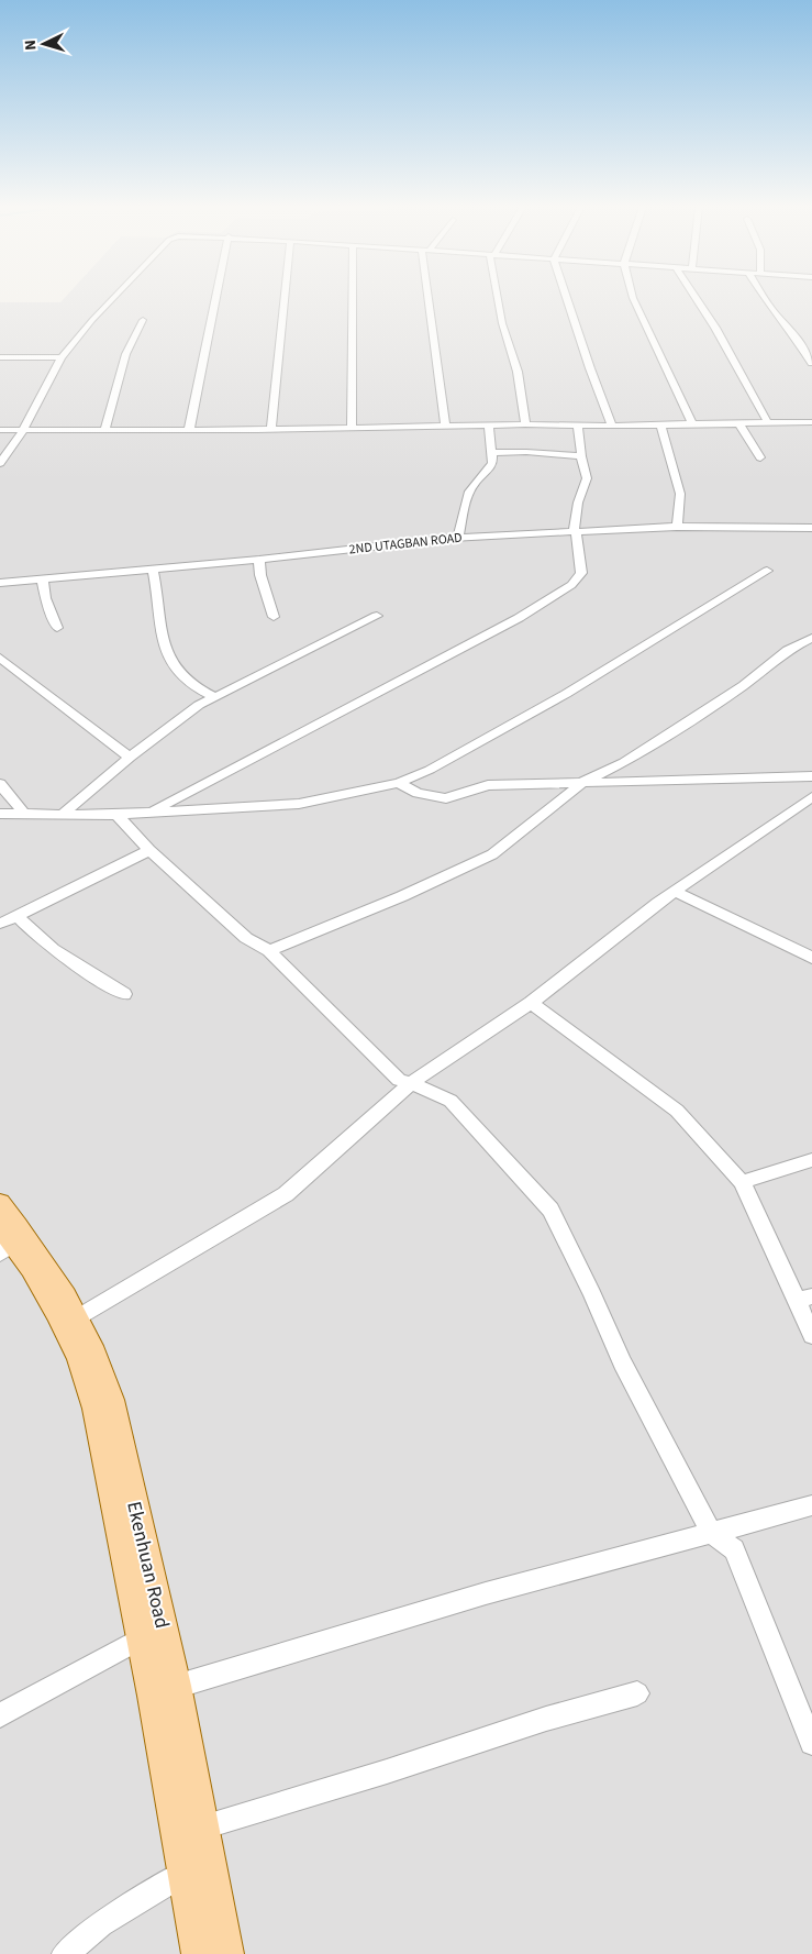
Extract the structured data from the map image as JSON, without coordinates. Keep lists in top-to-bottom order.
{
  "streets": {
    "main road": ["Ekenhuan Road"],
    "street": ["2ND UTAGBAN ROAD"]
  },
  "north": "left"
}
